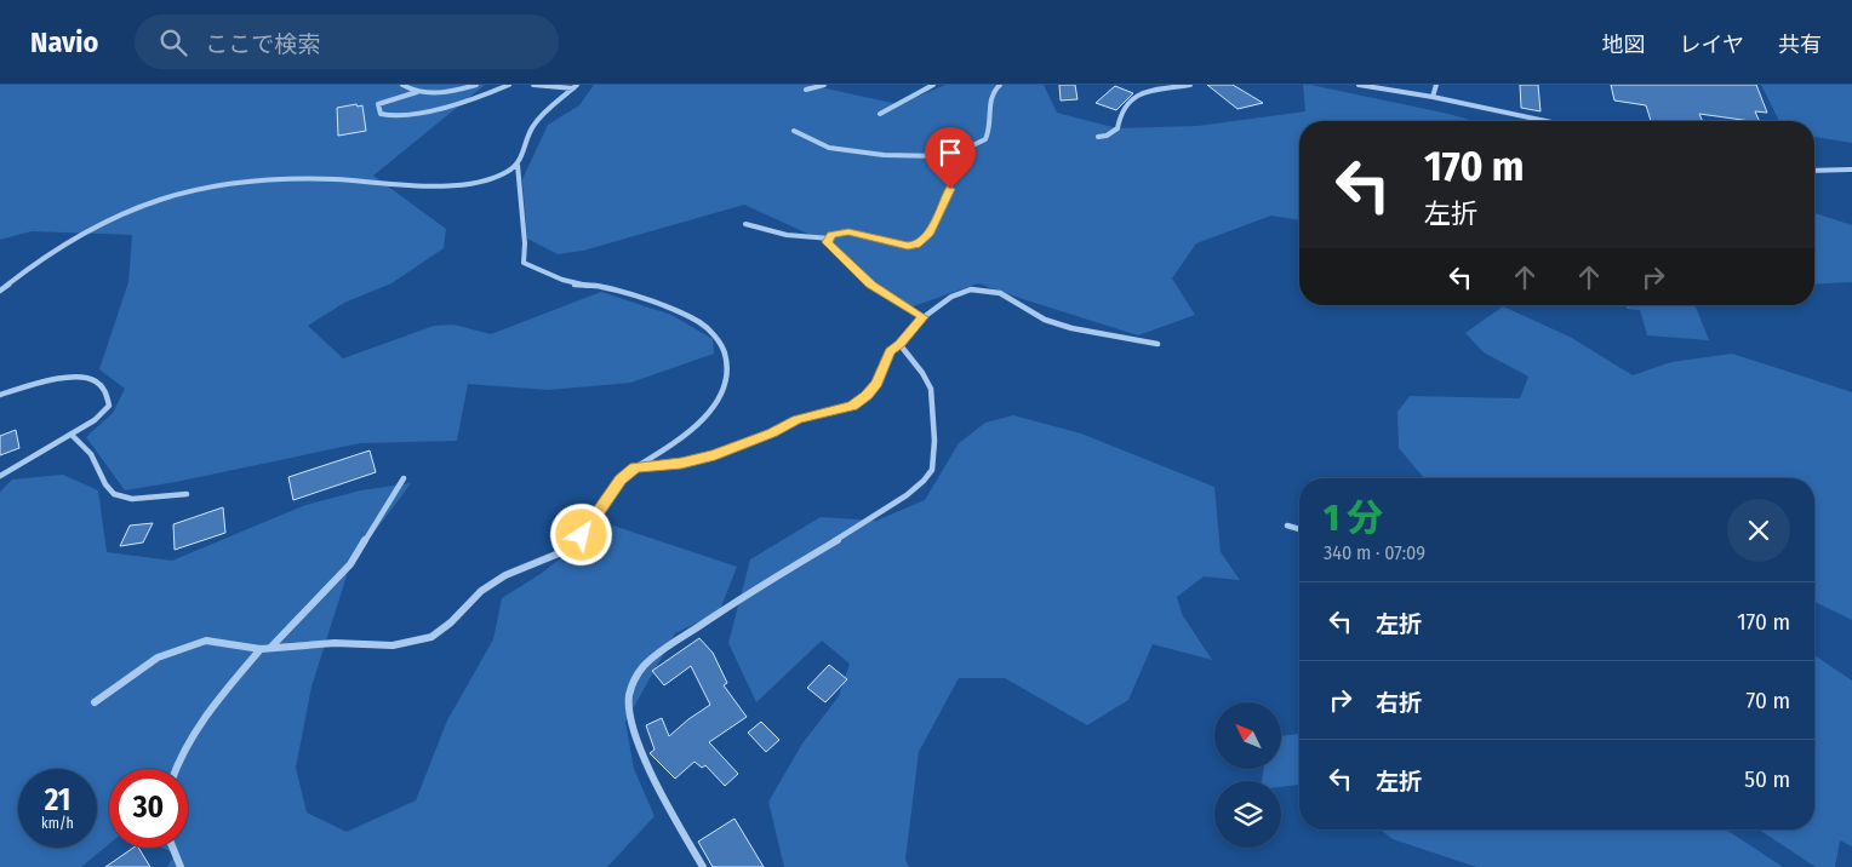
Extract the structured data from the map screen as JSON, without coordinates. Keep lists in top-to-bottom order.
{
  "north": "top left",
  "page": {
    "header": "Navio",
    "search": "ここで検索",
    "nav": ["地図", "レイヤ", "共有"],
    "turn": ["170 m", "左折"],
    "heading": ["1 分", "340 m · 07:09"],
    "list": [
      {
        "name": "左折",
        "value": "170 m"
      },
      {
        "name": "右折",
        "value": "70 m"
      },
      {
        "name": "左折",
        "value": "50 m"
      }
    ],
    "speed": "21 km/h",
    "limit": "30"
  }
}
